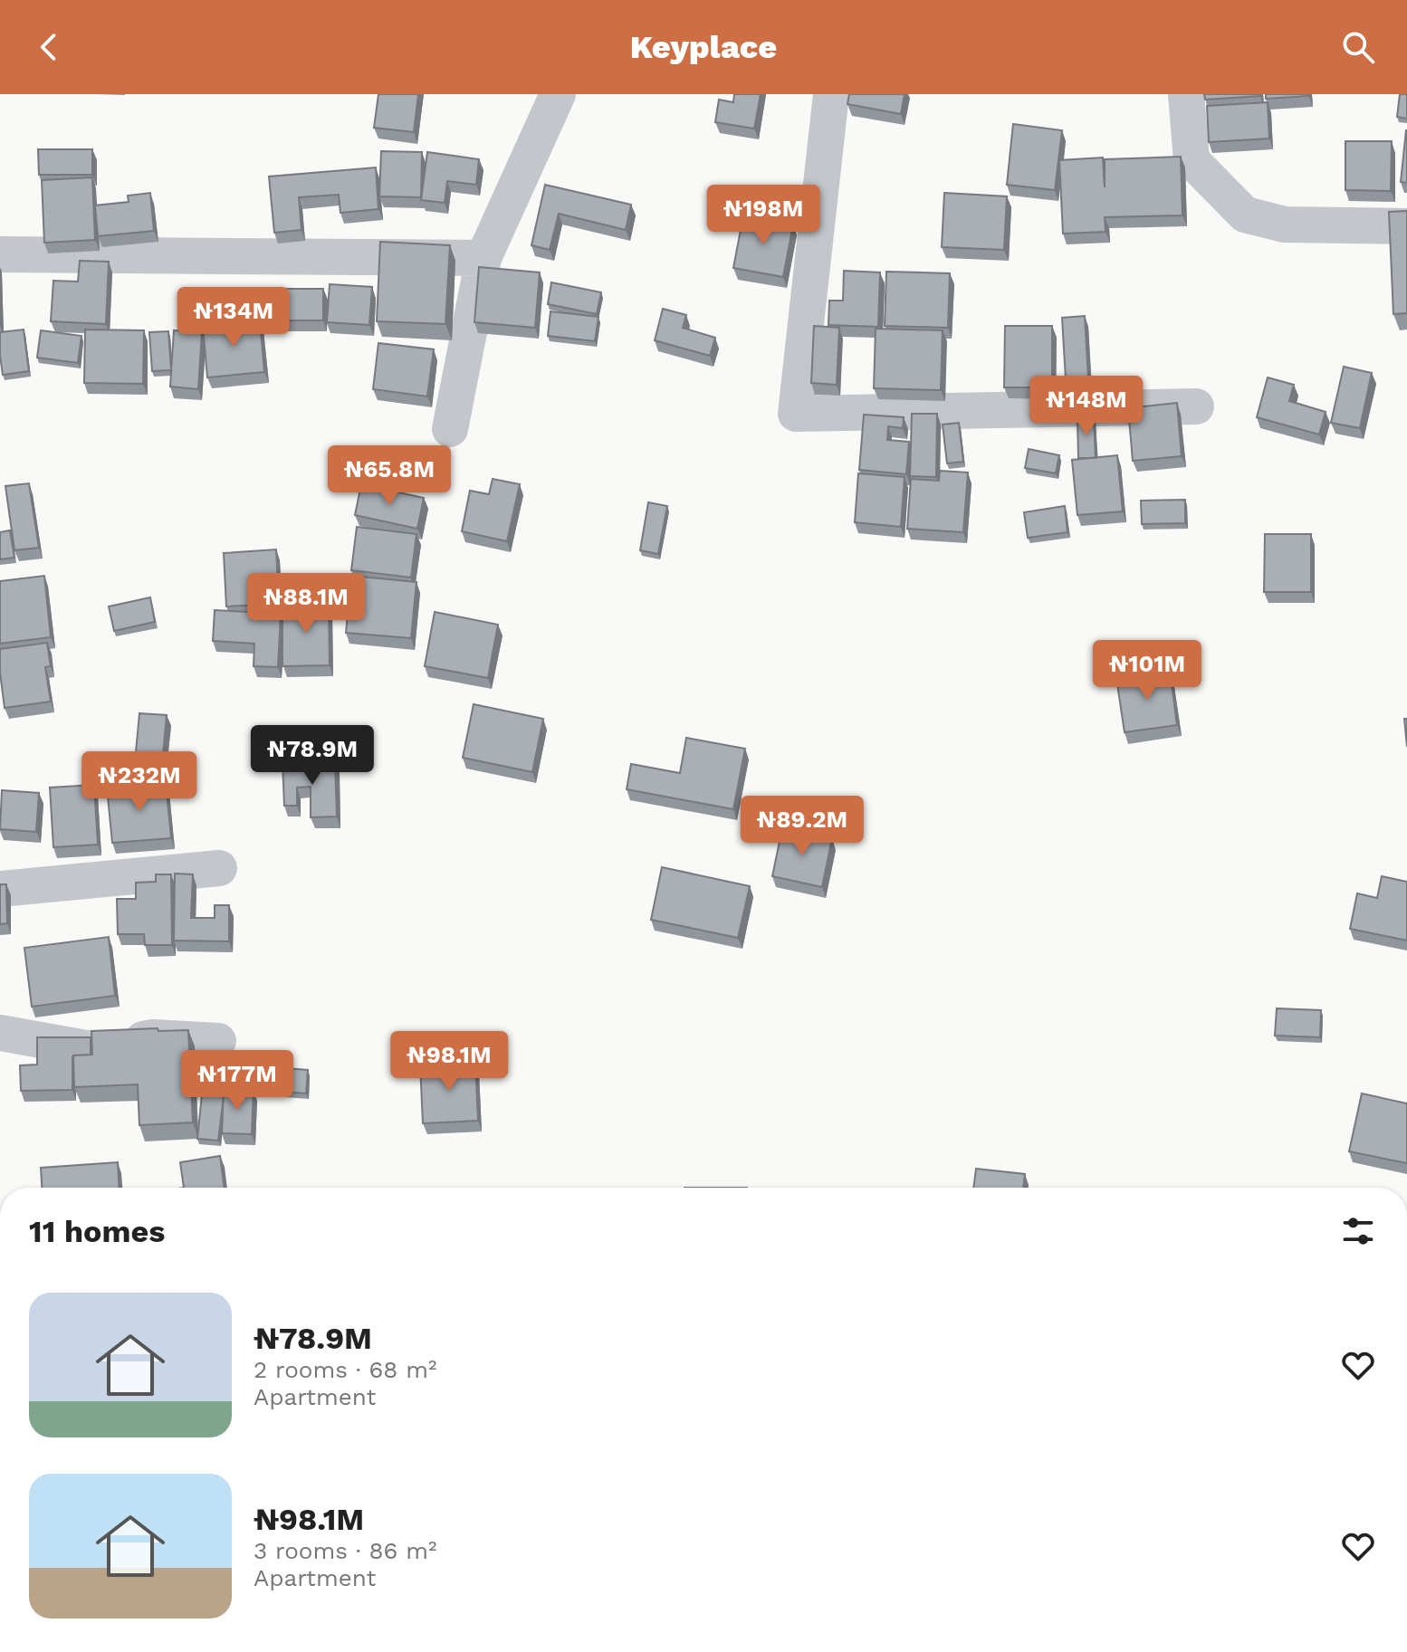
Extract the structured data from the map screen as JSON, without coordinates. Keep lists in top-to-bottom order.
{
  "page": {
    "header": "Keyplace",
    "price": [
      "₦198M",
      "₦134M",
      "₦148M",
      "₦65.8M",
      "₦88.1M",
      "₦101M",
      "₦78.9M",
      "₦232M",
      "₦89.2M",
      "₦98.1M",
      "₦177M"
    ],
    "heading": "11 homes",
    "list": [
      {
        "name": "₦78.9M",
        "note": "2 rooms · 68 m² · Apartment"
      },
      {
        "name": "₦98.1M",
        "note": "3 rooms · 86 m² · Apartment"
      }
    ]
  }
}
